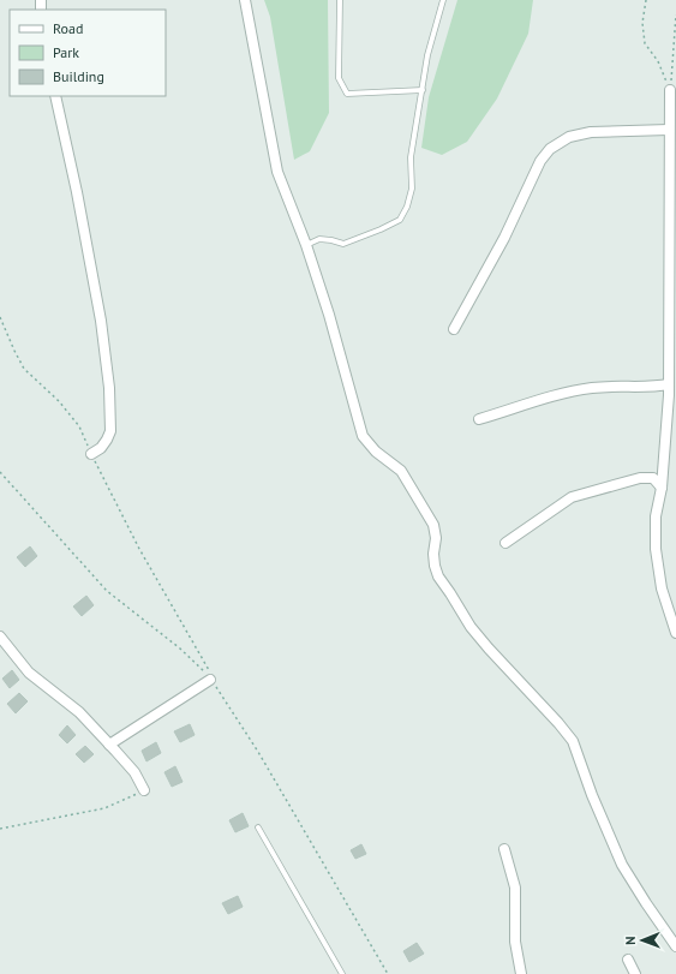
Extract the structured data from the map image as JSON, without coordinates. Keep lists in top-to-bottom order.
{
  "legend": ["Road", "Park", "Building"],
  "north": "left"
}
